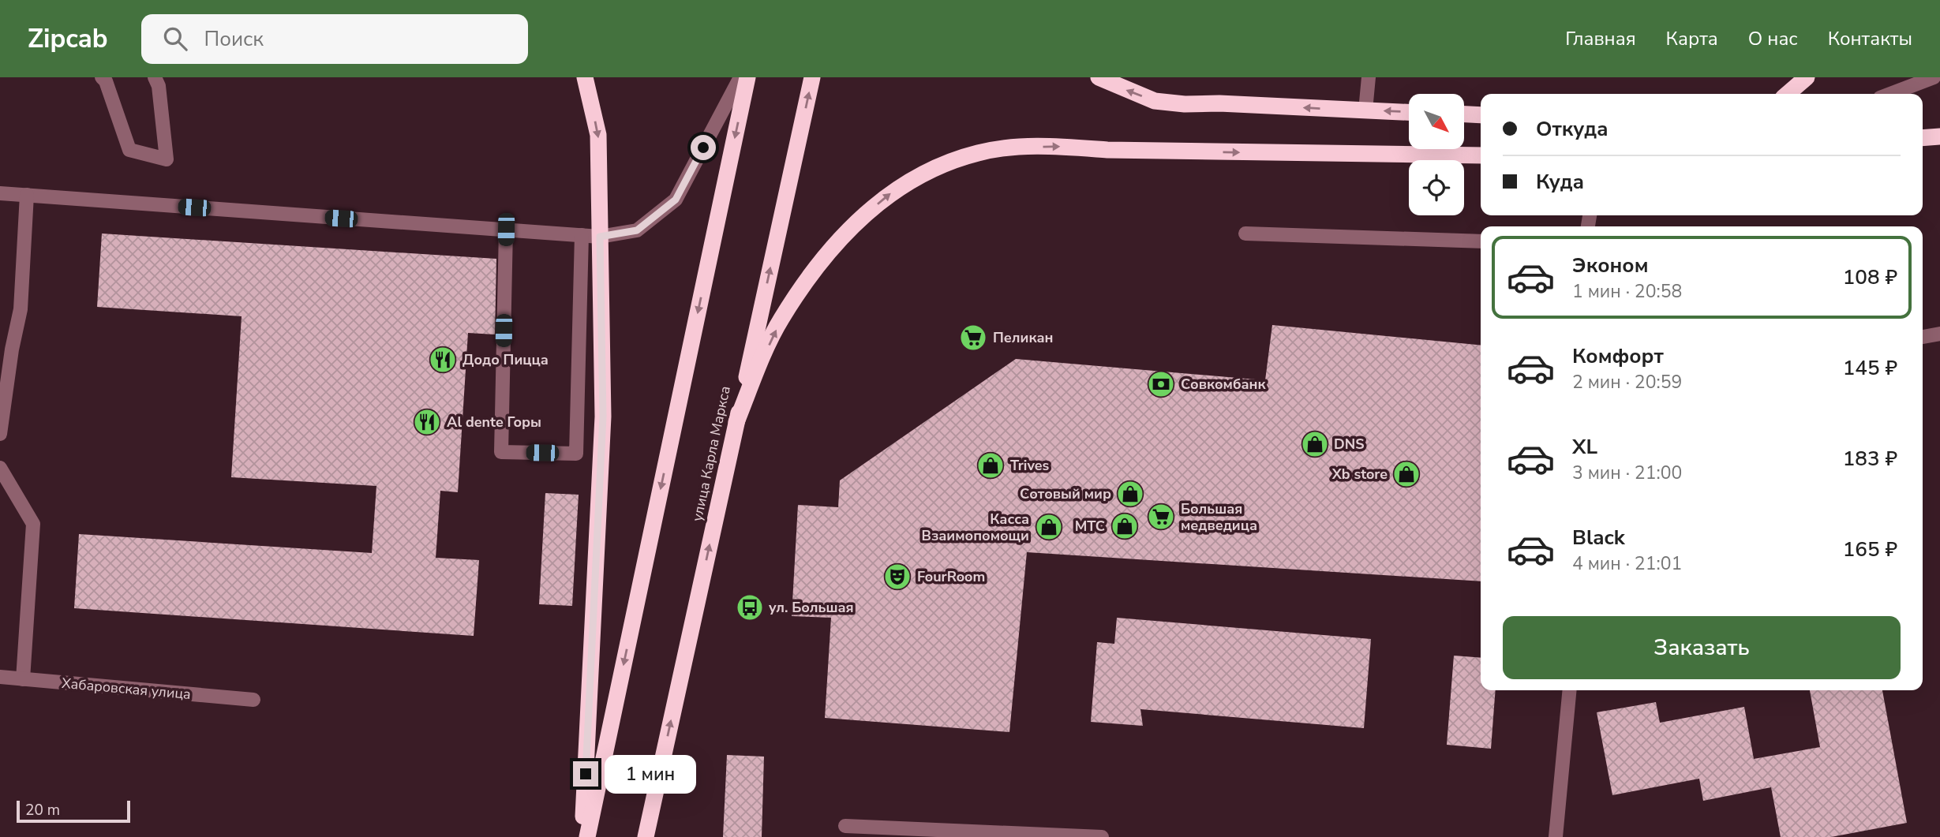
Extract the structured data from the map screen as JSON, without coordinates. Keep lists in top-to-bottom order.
{
  "streets": {
    "highway": ["улица Карла Маркса"],
    "street": ["Хабаровская улица"]
  },
  "places": {
    "supermarket": ["Пеликан", "Большая медведица"],
    "restaurant": ["Додо Пицца", "Al dente Горы"],
    "bank": ["Совкомбанк"],
    "shop": [
      "DNS",
      "Trives",
      "Xb store",
      "Сотовый мир",
      "МТС",
      "Касса Взаимопомощи"
    ],
    "theatre": ["FourRoom"],
    "bus stop": ["ул. Большая"]
  },
  "scale_bar": "20 m",
  "north": "bottom right",
  "page": {
    "header": "Zipcab",
    "search": "Поиск",
    "nav": [
      "Главная",
      "Карта",
      "О нас",
      "Контакты"
    ],
    "banner": ["Откуда", "Куда"],
    "list": [
      {
        "name": "Эконом",
        "note": "1 мин · 20:58",
        "value": "108 ₽"
      },
      {
        "name": "Комфорт",
        "note": "2 мин · 20:59",
        "value": "145 ₽"
      },
      {
        "name": "XL",
        "note": "3 мин · 21:00",
        "value": "183 ₽"
      },
      {
        "name": "Black",
        "note": "4 мин · 21:01",
        "value": "165 ₽"
      }
    ],
    "buttons": "Заказать",
    "bubble": "1 мин",
    "scale": "20 m"
  }
}
